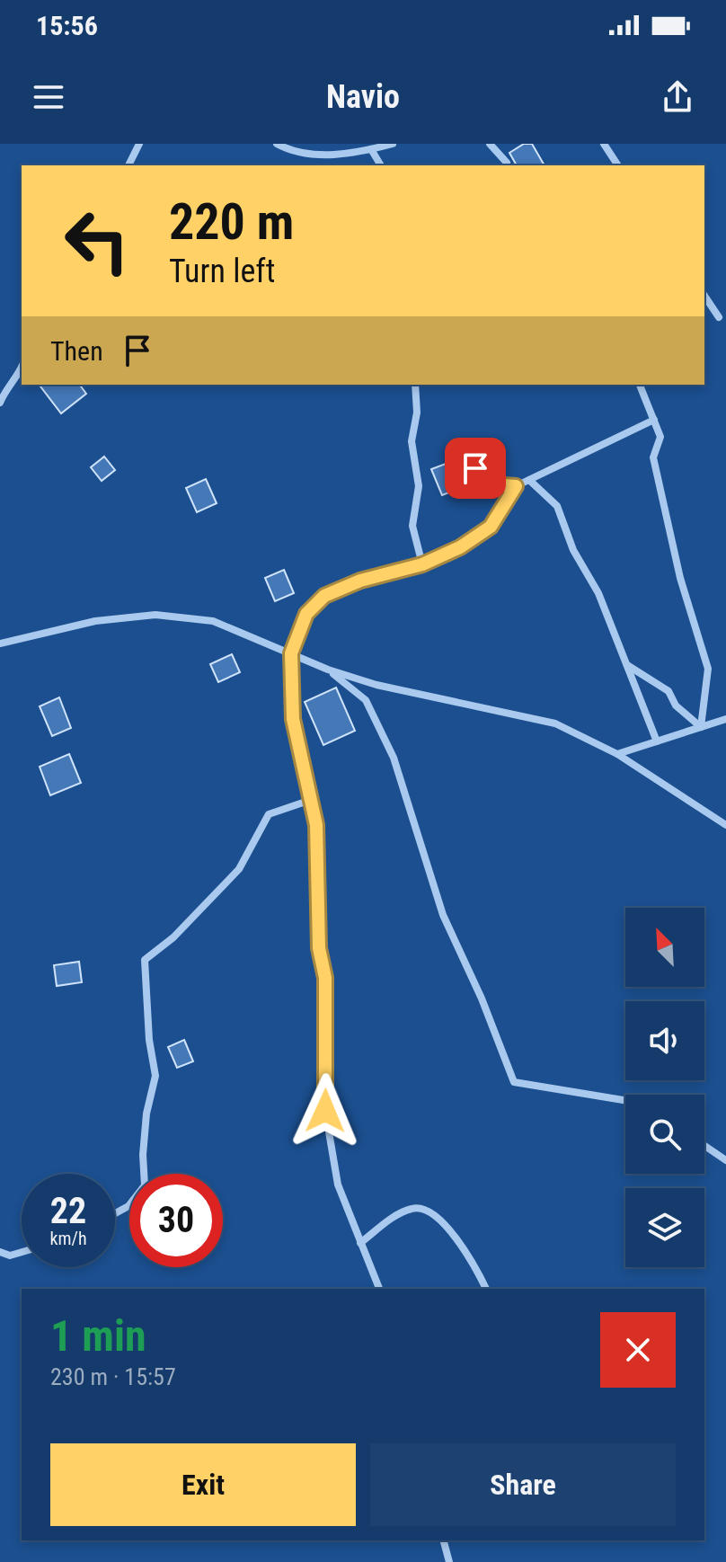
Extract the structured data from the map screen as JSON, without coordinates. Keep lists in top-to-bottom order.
{
  "north": "top left",
  "page": {
    "status": "15:56",
    "header": "Navio",
    "turn": ["220 m", "Turn left"],
    "then": "Then",
    "speed": "22 km/h",
    "limit": "30",
    "heading": ["1 min", "230 m · 15:57"],
    "buttons": ["Exit", "Share"]
  }
}
